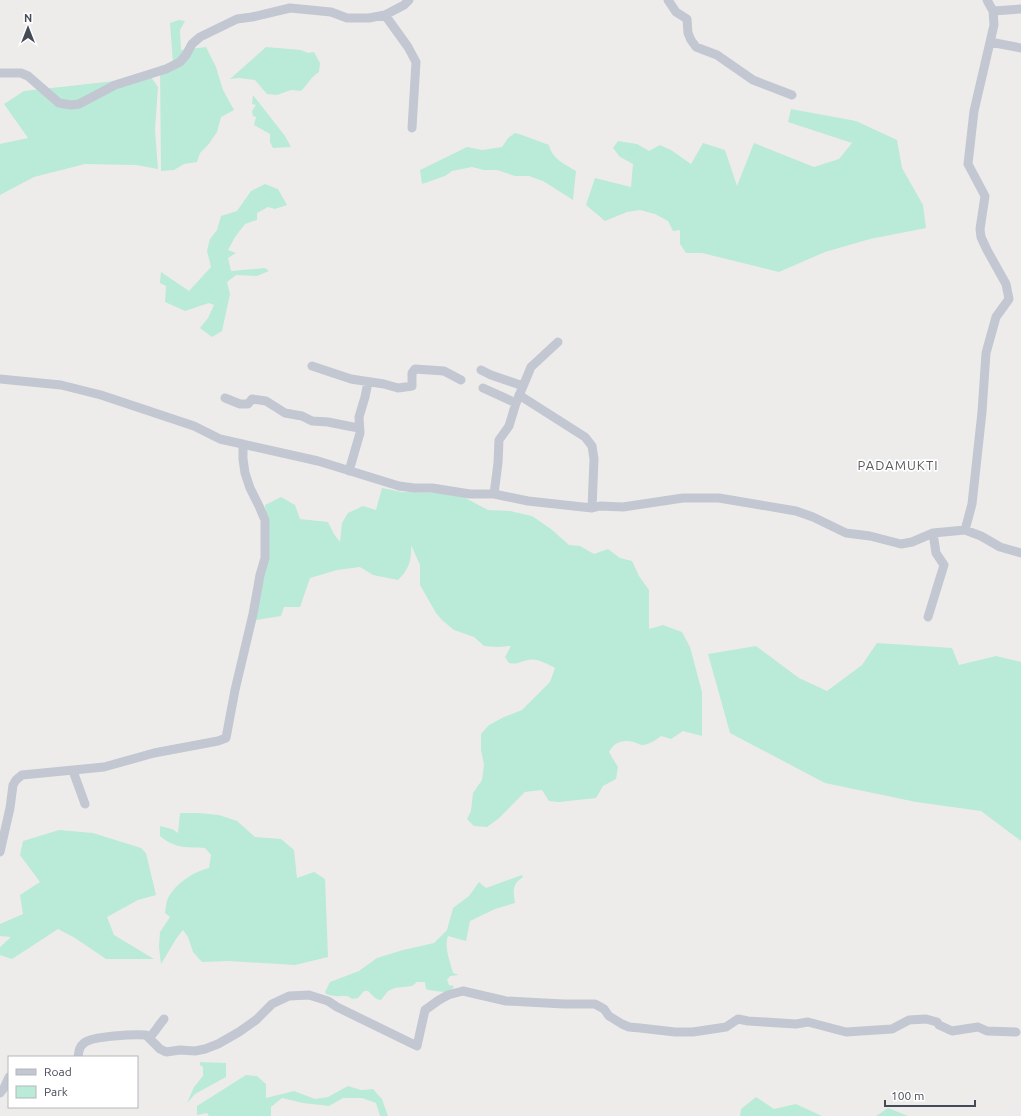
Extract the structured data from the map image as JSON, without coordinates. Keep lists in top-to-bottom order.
{
  "districts": ["PADAMUKTI"],
  "legend": ["Road", "Park"],
  "scale_bar": "100 m",
  "north": "top"
}
